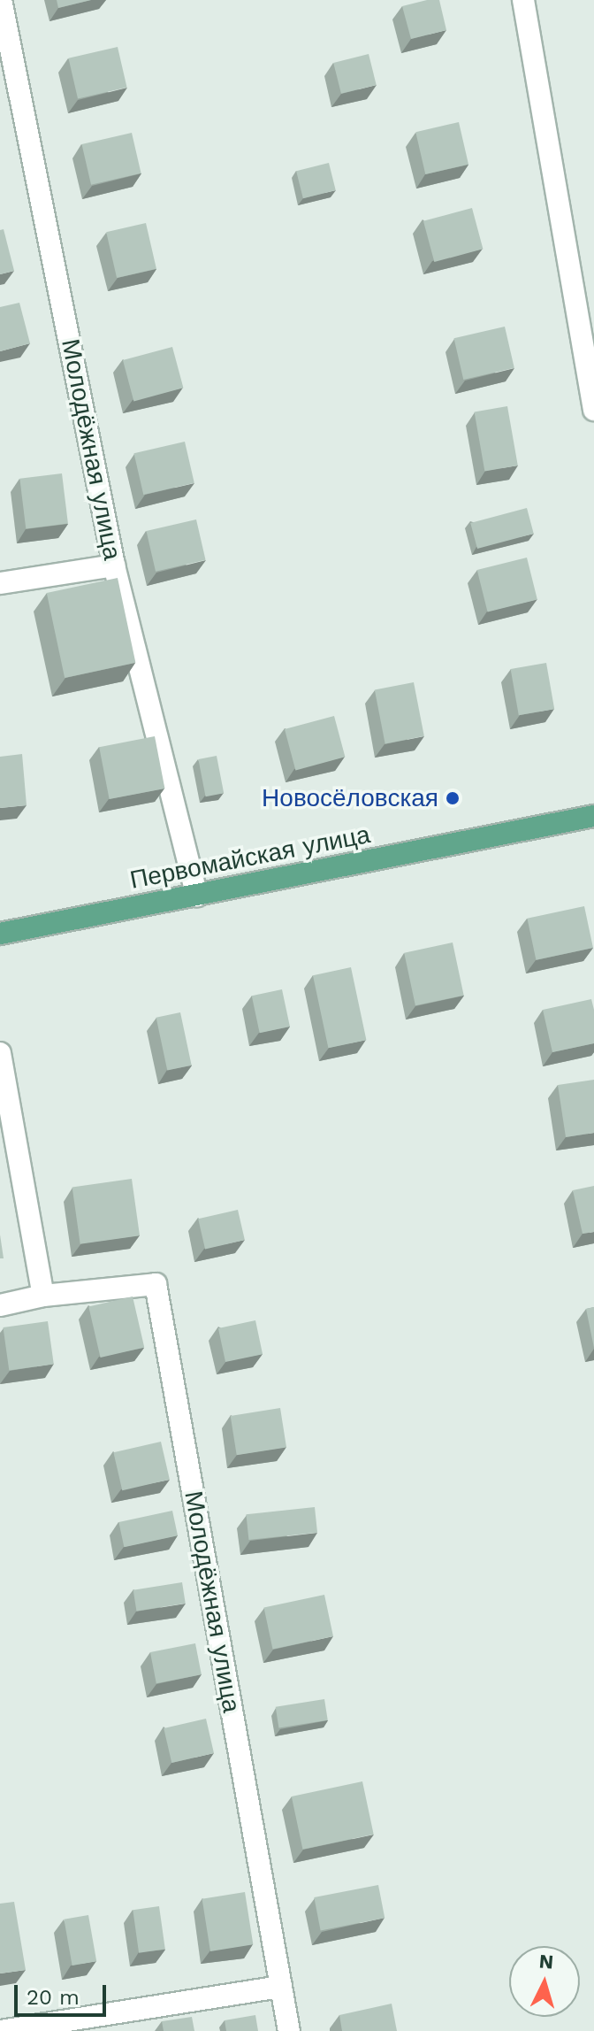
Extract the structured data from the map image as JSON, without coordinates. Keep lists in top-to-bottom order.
{
  "streets": {
    "main road": ["Первомайская улица"],
    "street": ["Молодёжная улица"]
  },
  "crossings": [
    ["Молодёжная улица", "Первомайская улица"]
  ],
  "places": ["Новосёловская"],
  "scale_bar": "20 m",
  "north": "top"
}
